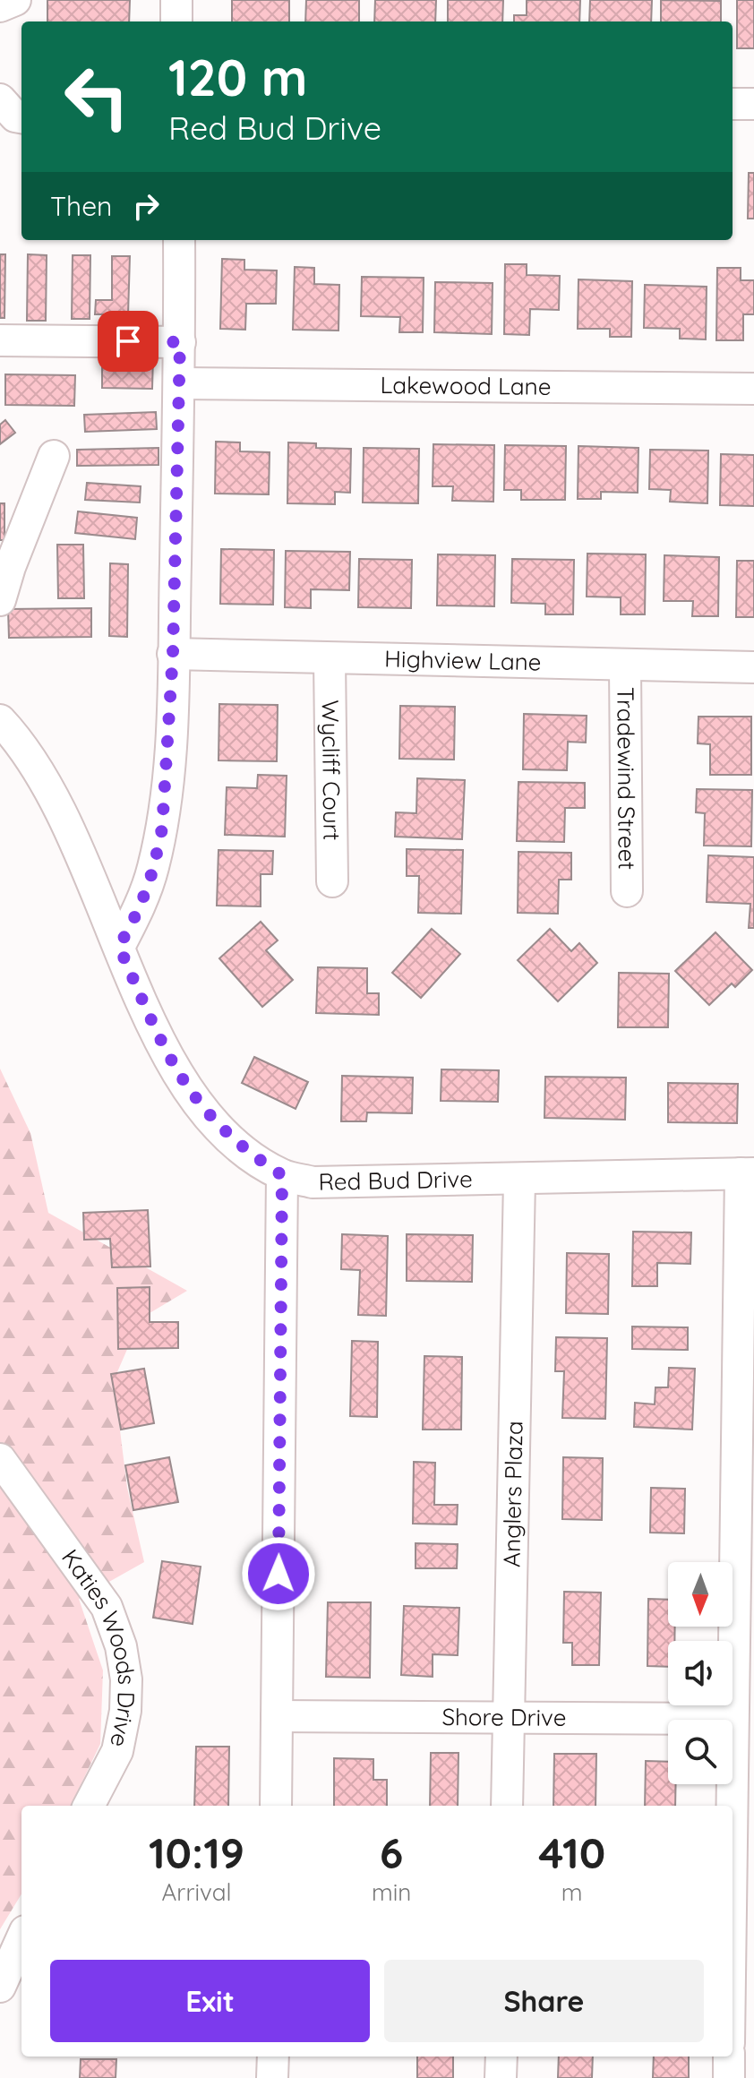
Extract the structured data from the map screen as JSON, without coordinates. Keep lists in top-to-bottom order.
{
  "streets": {
    "street": [
      "Lakewood Lane",
      "Highview Lane",
      "Wycliff Court",
      "Tradewind Street",
      "Red Bud Drive",
      "Anglers Plaza",
      "Katies Woods Drive",
      "Shore Drive"
    ]
  },
  "crossings": [
    ["Highview Lane", "Wycliff Court"],
    ["Highview Lane", "Tradewind Street"],
    ["Red Bud Drive", "Anglers Plaza"],
    ["Anglers Plaza", "Shore Drive"]
  ],
  "north": "bottom",
  "page": {
    "turn": ["120 m", "Red Bud Drive"],
    "then": "Then",
    "eta": [
      "10:19",
      "Arrival",
      "6",
      "min",
      "410",
      "m"
    ],
    "buttons": ["Exit", "Share"]
  }
}
